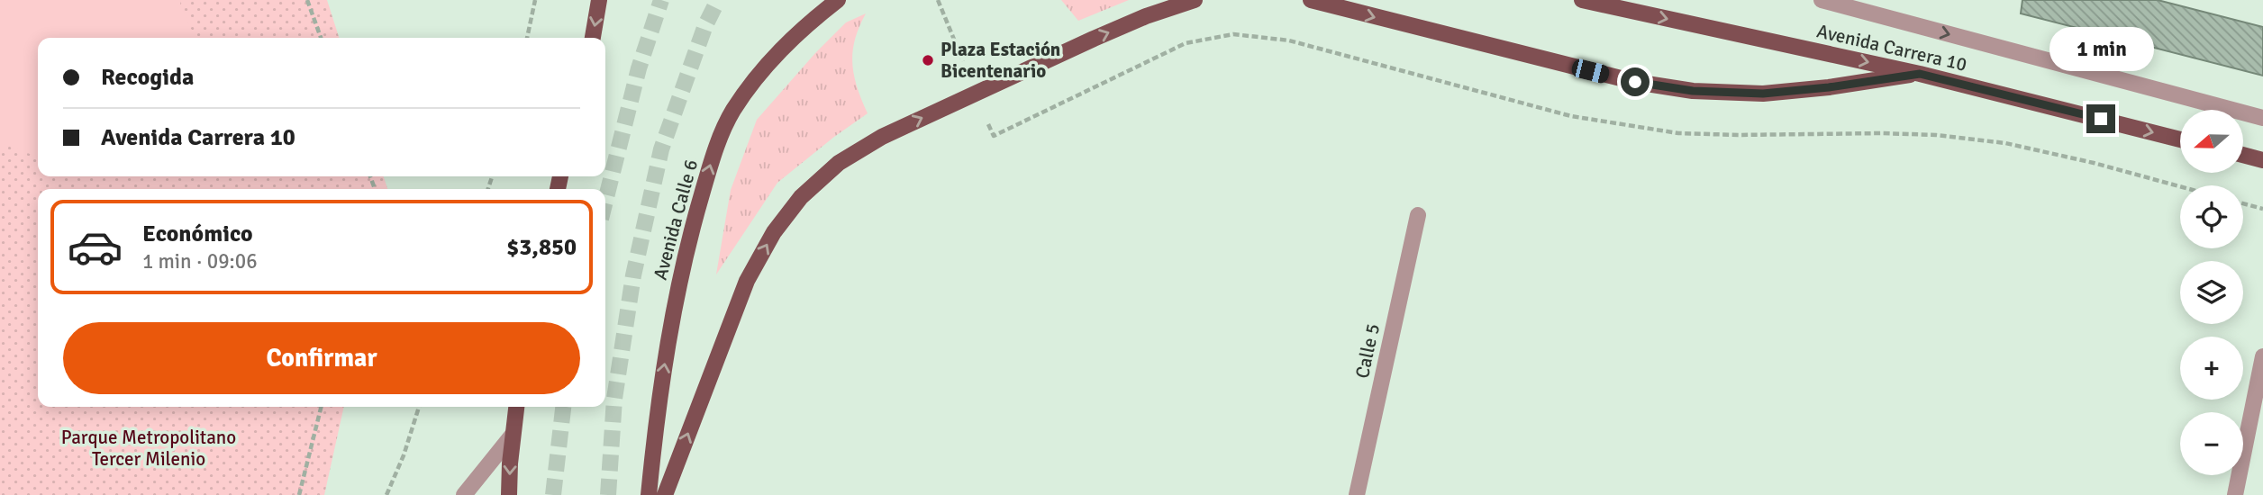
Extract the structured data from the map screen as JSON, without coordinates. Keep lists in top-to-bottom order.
{
  "streets": {
    "main road": ["Avenida Carrera 10", "Avenida Calle 6"],
    "street": ["Calle 5"]
  },
  "one_way": ["Avenida Calle 6"],
  "parks": ["Parque Metropolitano Tercer Milenio"],
  "places": ["Plaza Estación Bicentenario"],
  "north": "left",
  "page": {
    "bubble": "1 min",
    "banner": ["Recogida", "Avenida Carrera 10"],
    "map_buttons": ["+", "−"],
    "list": [
      {
        "name": "Económico",
        "note": "1 min · 09:06",
        "value": "$3,850"
      }
    ],
    "buttons": "Confirmar"
  }
}
